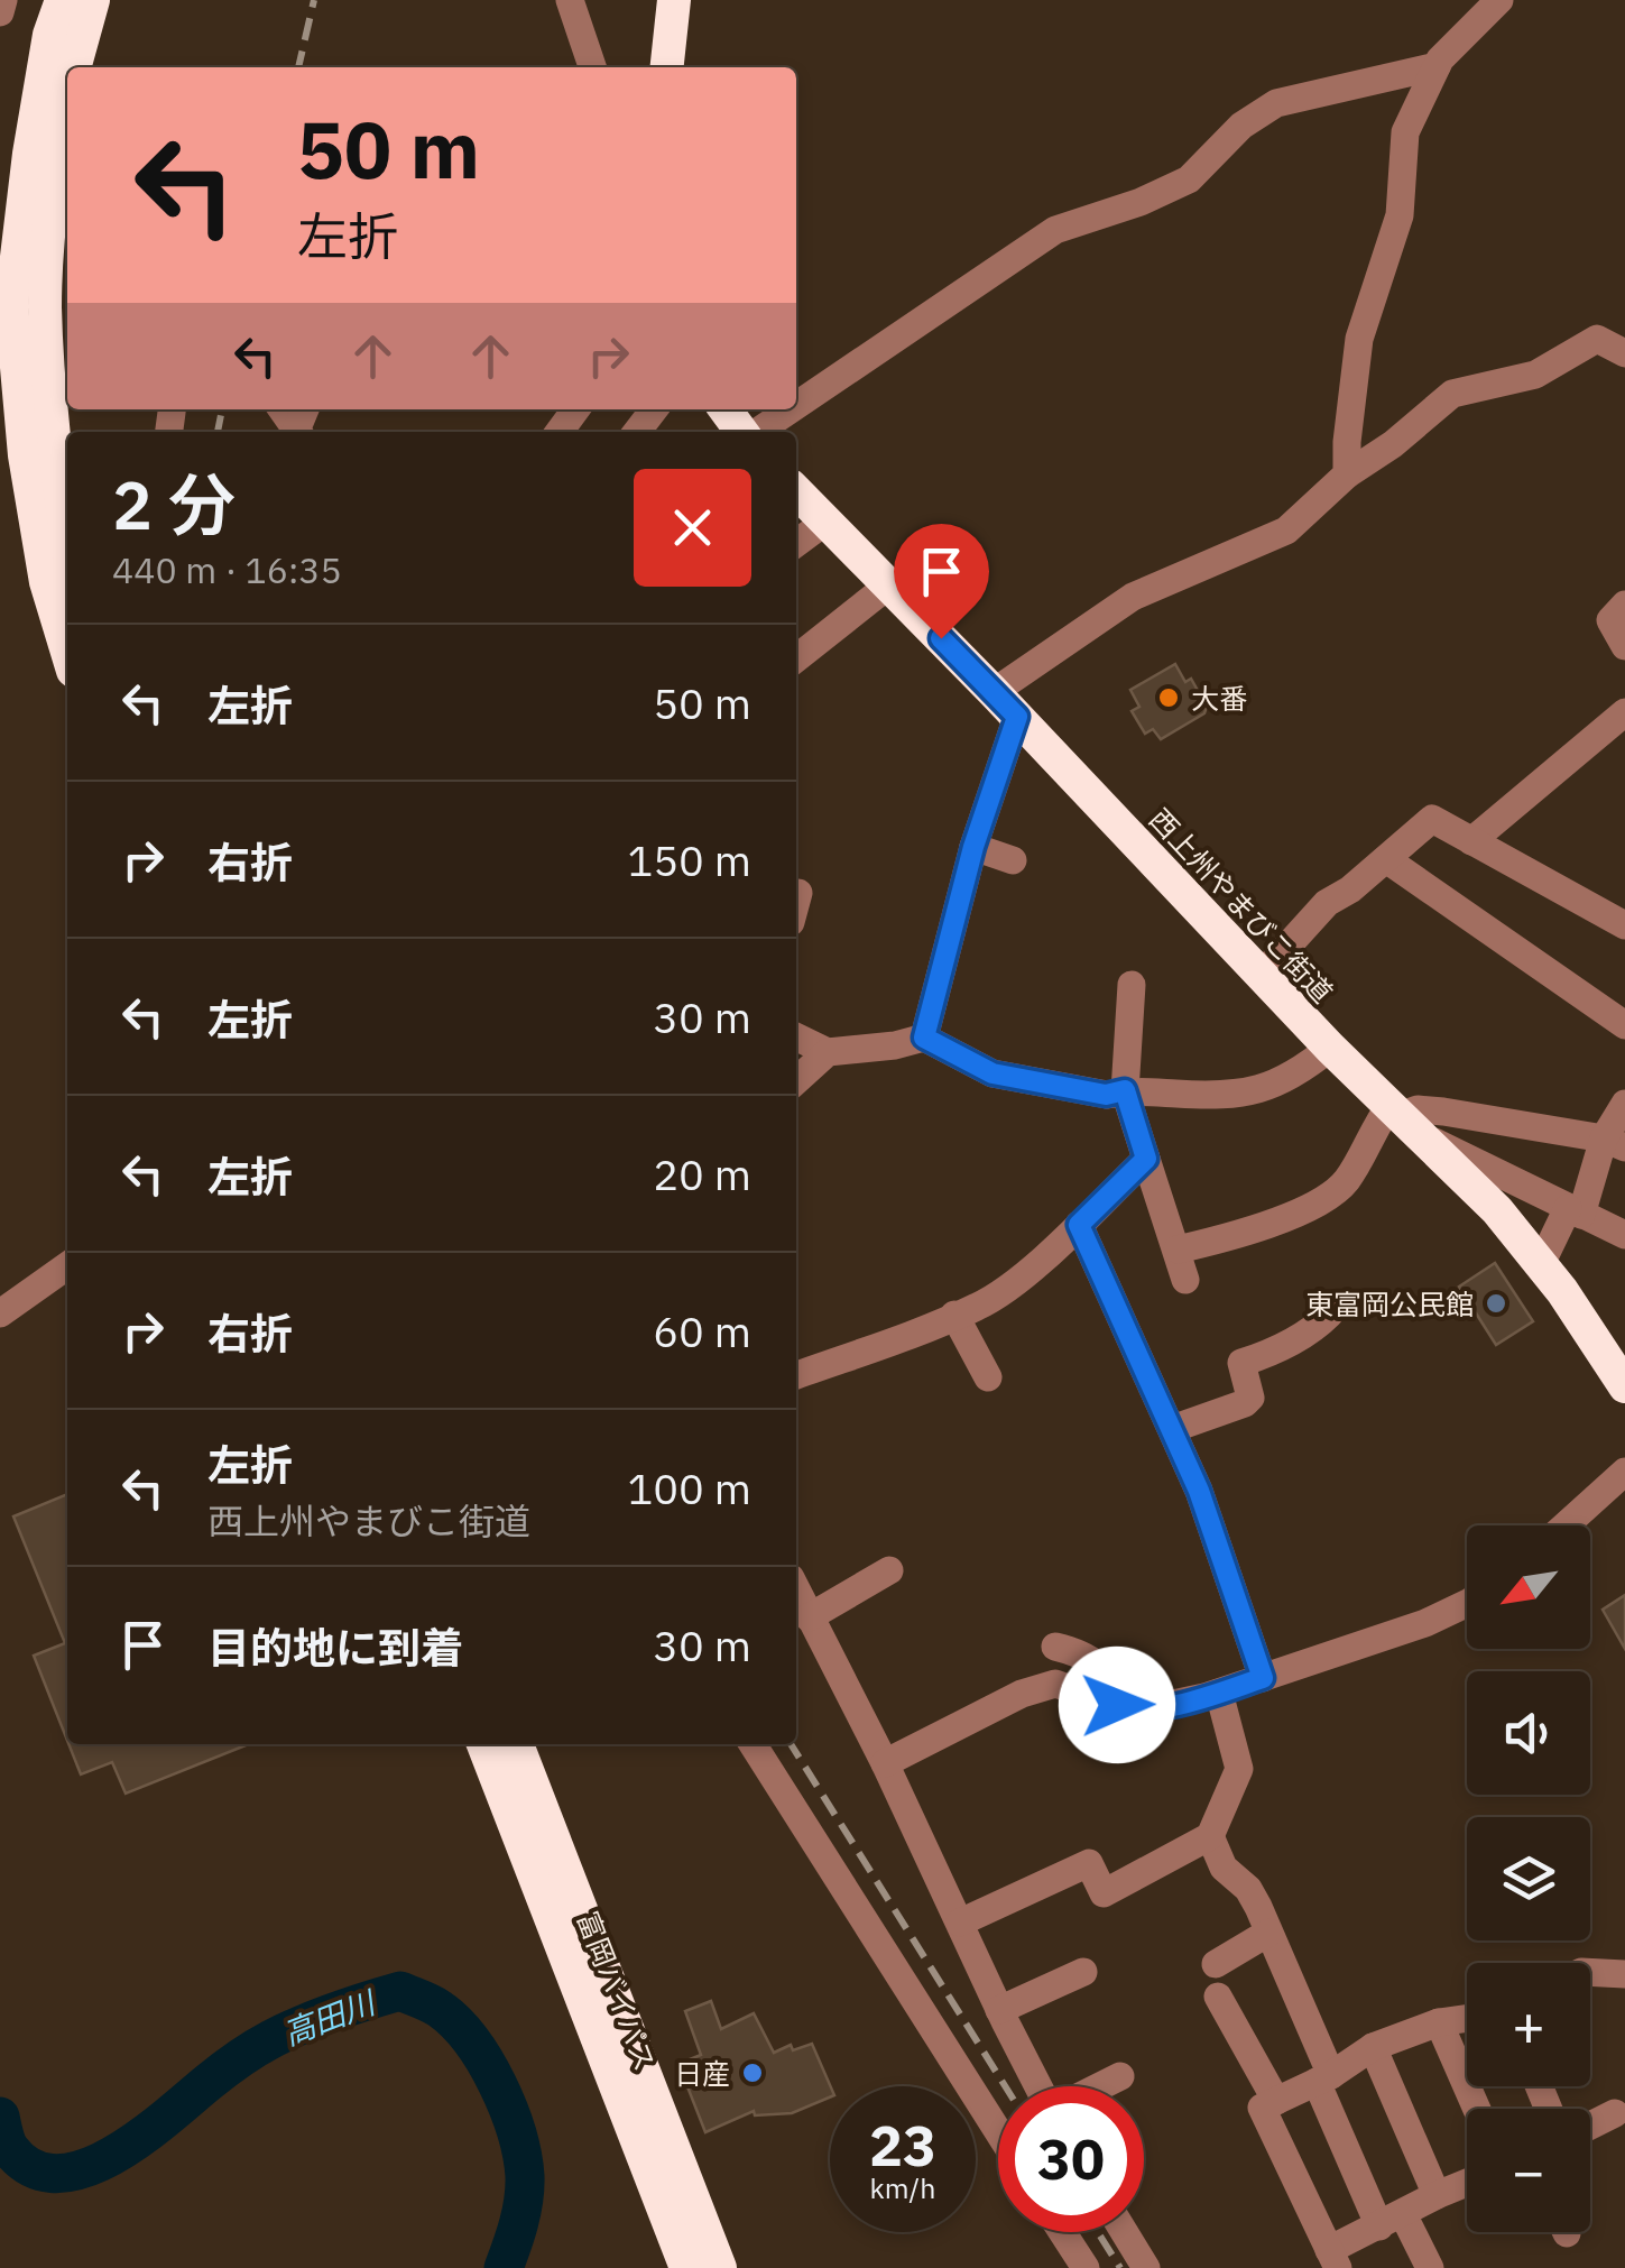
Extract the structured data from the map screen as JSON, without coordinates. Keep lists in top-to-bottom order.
{
  "streets": {
    "highway": ["西上州やまびこ街道", "富岡バイパス"]
  },
  "water": ["高田川"],
  "places": ["大番", "東富岡公民館", "日産"],
  "north": "bottom left",
  "page": {
    "turn": ["50 m", "左折"],
    "heading": ["2 分", "440 m · 16:35"],
    "list": [
      {
        "name": "左折",
        "value": "50 m"
      },
      {
        "name": "右折",
        "value": "150 m"
      },
      {
        "name": "左折",
        "value": "30 m"
      },
      {
        "name": "左折",
        "value": "20 m"
      },
      {
        "name": "右折",
        "value": "60 m"
      },
      {
        "name": "左折",
        "note": "西上州やまびこ街道",
        "value": "100 m"
      },
      {
        "name": "目的地に到着",
        "value": "30 m"
      }
    ],
    "map_buttons": ["+", "−"],
    "speed": "23 km/h",
    "limit": "30"
  }
}
